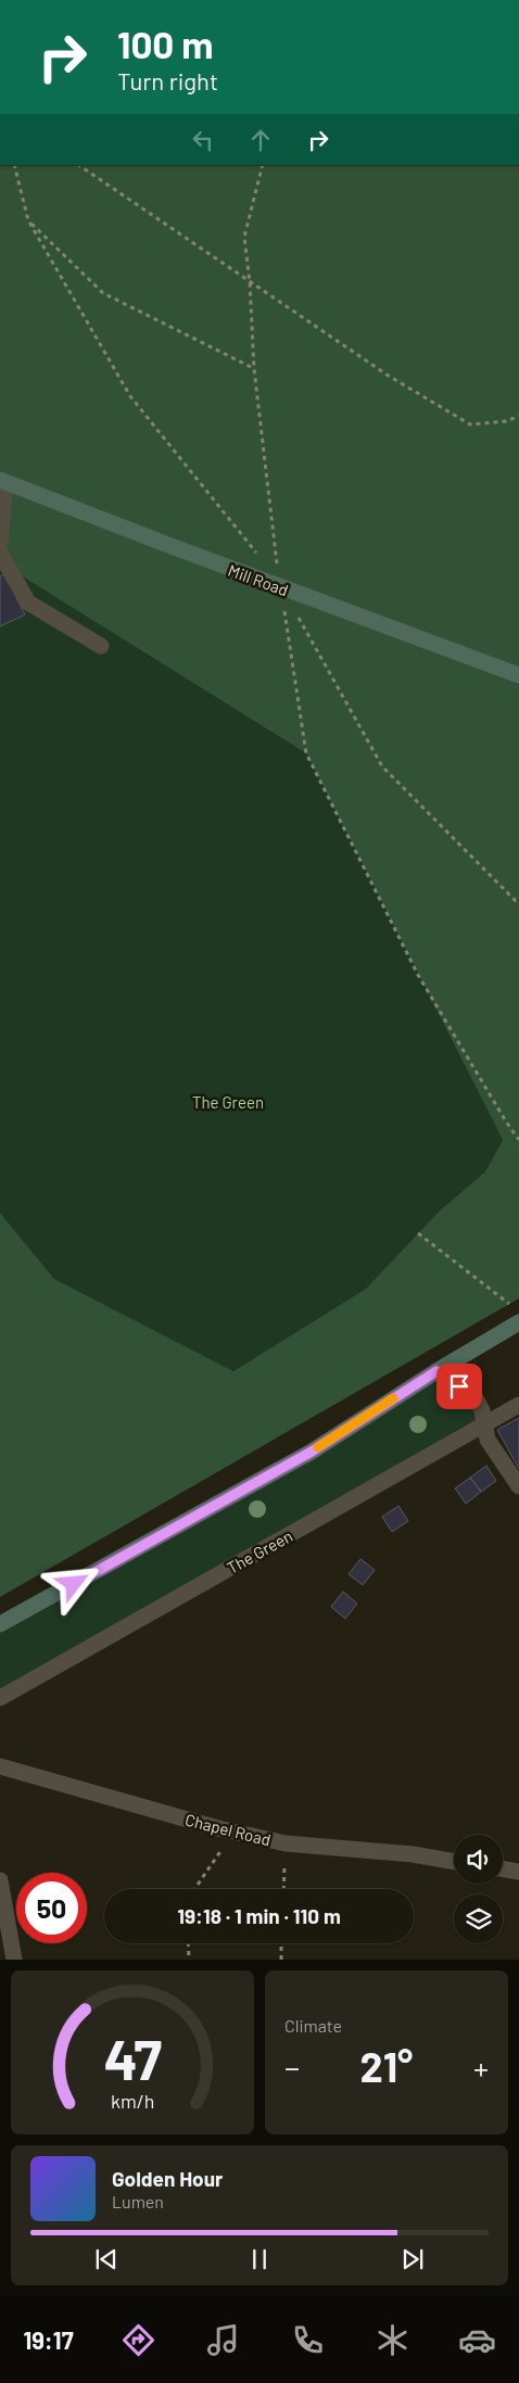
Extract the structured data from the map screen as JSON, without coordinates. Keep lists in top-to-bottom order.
{
  "streets": {
    "main road": ["Mill Road"],
    "street": ["The Green", "Chapel Road"]
  },
  "parks": ["The Green"],
  "page": {
    "turn": ["100 m", "Turn right"],
    "limit": "50",
    "trip": "19:18 · 1 min · 110 m",
    "tile": "Climate",
    "heat": ["−", "21°", "+"],
    "song": ["Golden Hour", "Lumen"],
    "tabs": "19:17",
    "gauge": ["47", "km/h"]
  }
}
